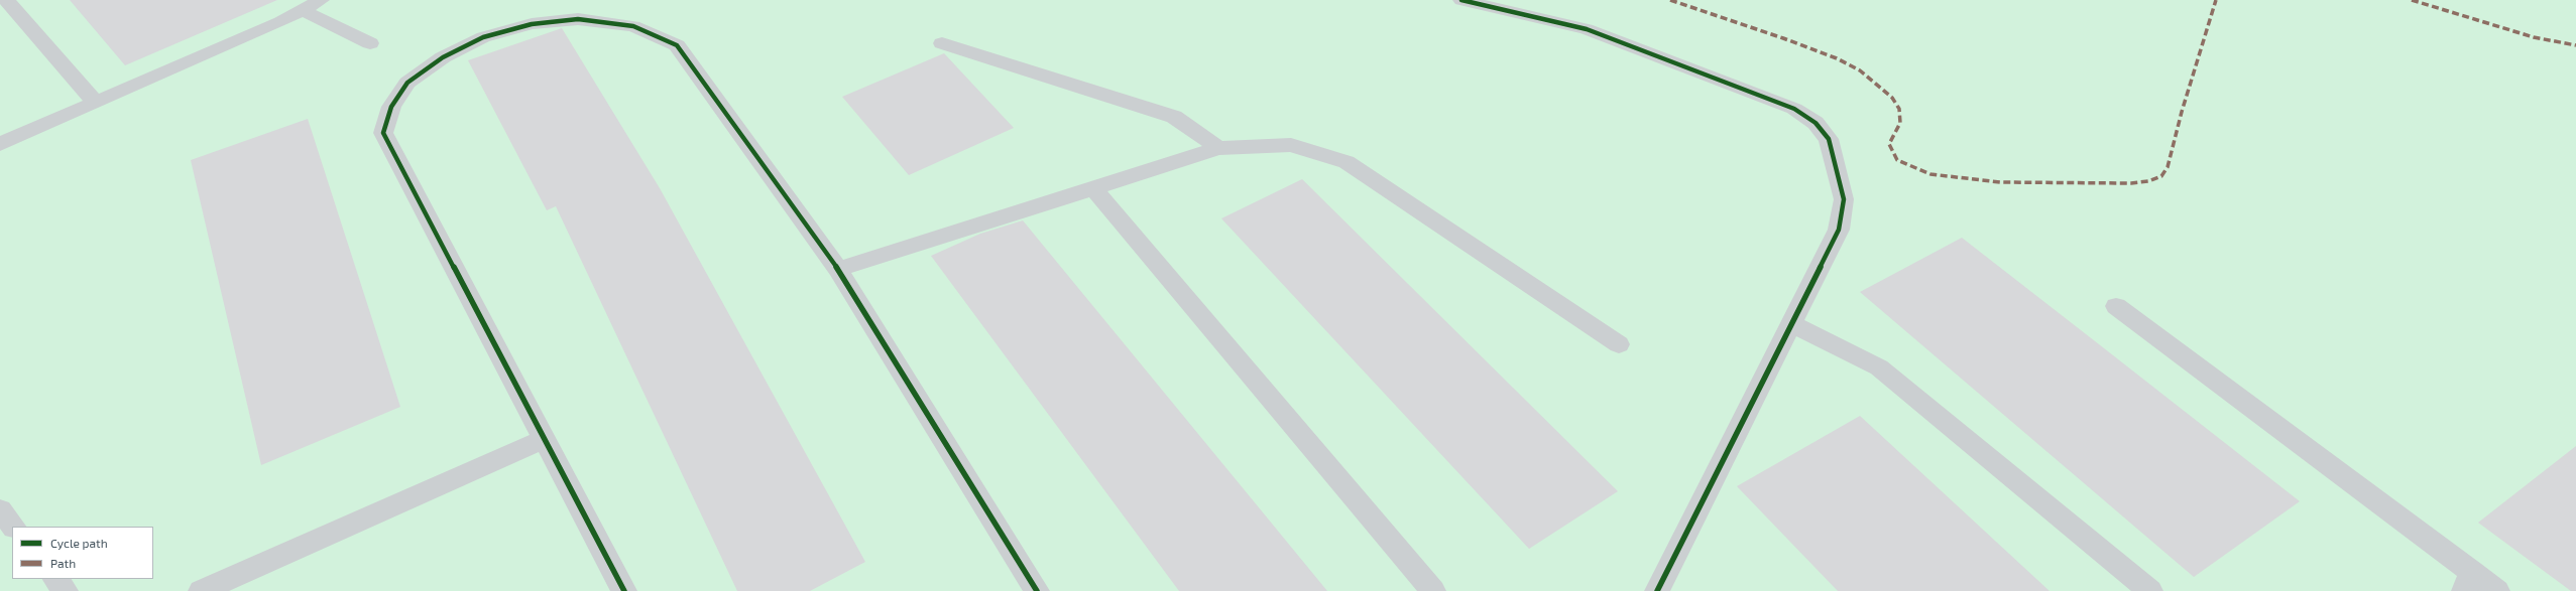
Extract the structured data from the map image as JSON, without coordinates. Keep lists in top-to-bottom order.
{
  "legend": ["Cycle path", "Path"]
}
